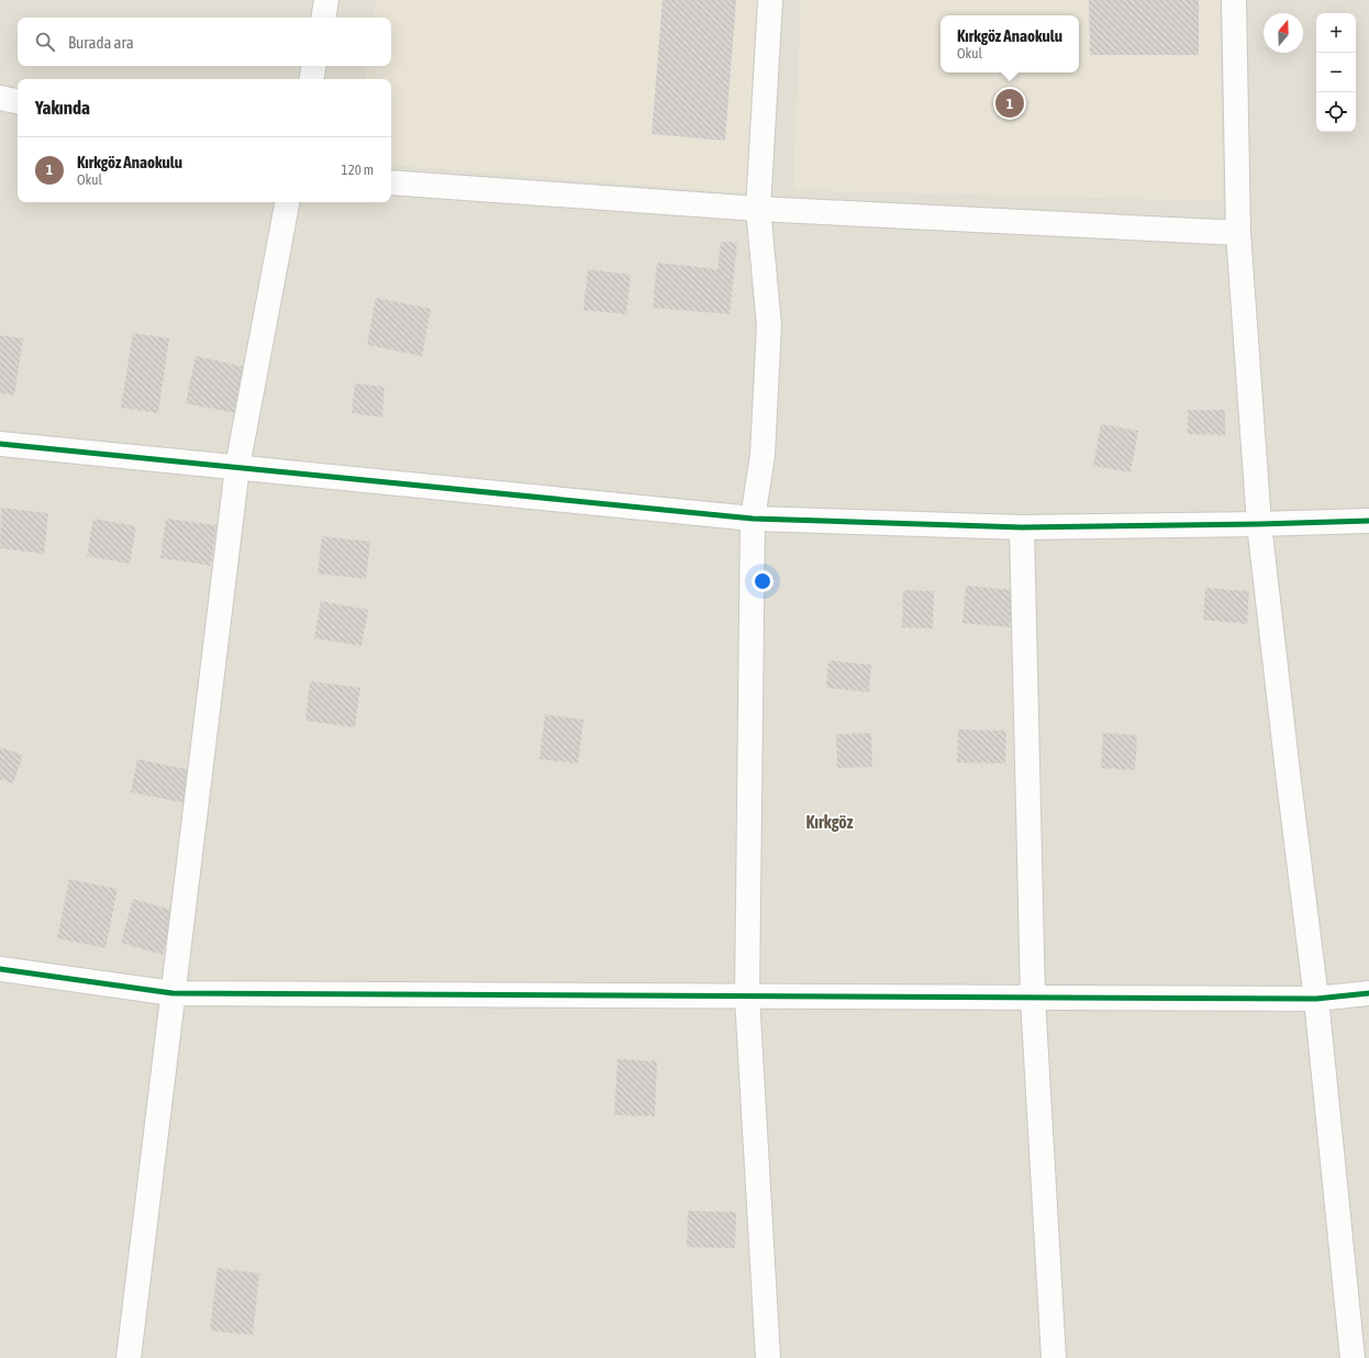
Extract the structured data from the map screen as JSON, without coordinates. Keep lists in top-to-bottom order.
{
  "districts": ["Kırkgöz"],
  "north": "top",
  "page": {
    "map_buttons": ["+", "−"],
    "popup": ["Kırkgöz Anaokulu", "Okul"],
    "search": "Burada ara",
    "heading": "Yakında",
    "pins": "1",
    "list": [
      {
        "mark": "1",
        "name": "Kırkgöz Anaokulu",
        "note": "Okul",
        "value": "120 m"
      }
    ]
  }
}
